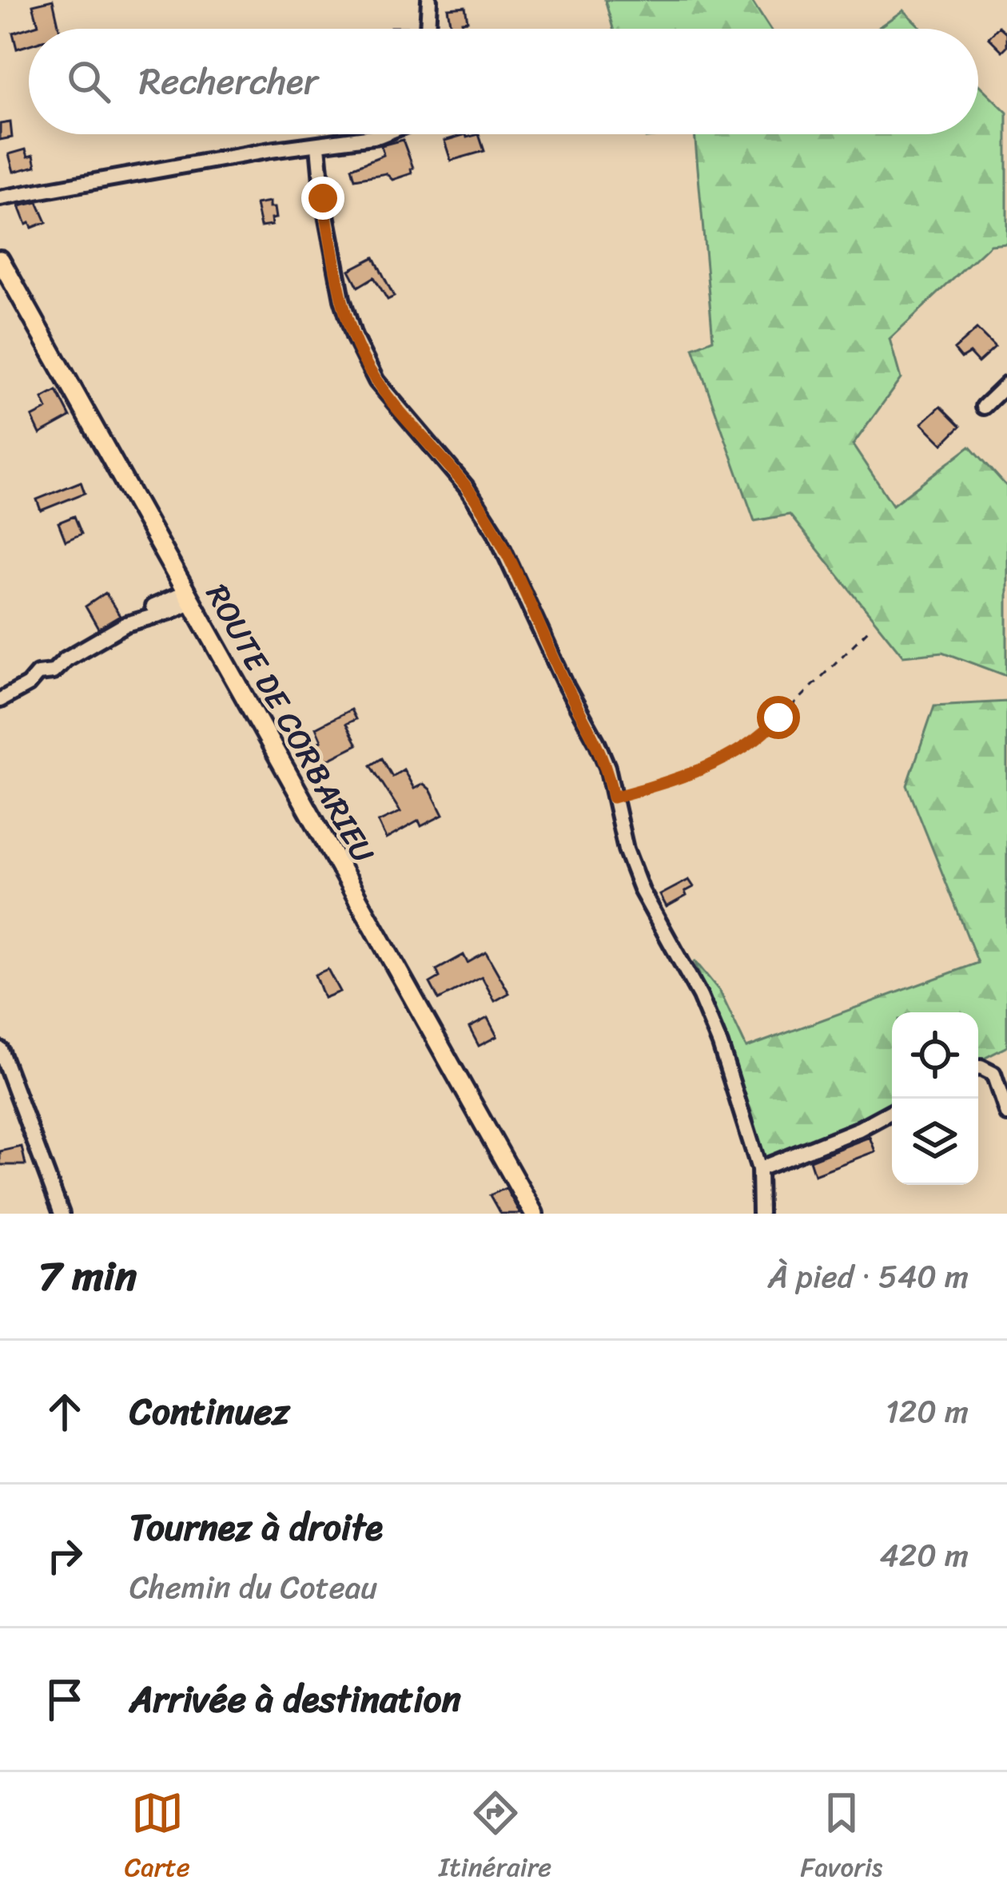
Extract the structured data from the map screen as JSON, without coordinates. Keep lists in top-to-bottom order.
{
  "streets": {
    "main road": ["ROUTE DE CORBARIEU"]
  },
  "page": {
    "search": "Rechercher",
    "heading": ["7 min", "À pied · 540 m"],
    "list": [
      ["Continuez", "120 m"],
      ["Tournez à droite", "Chemin du Coteau", "420 m"],
      "Arrivée à destination"
    ],
    "nav": ["Carte", "Itinéraire", "Favoris"]
  }
}
